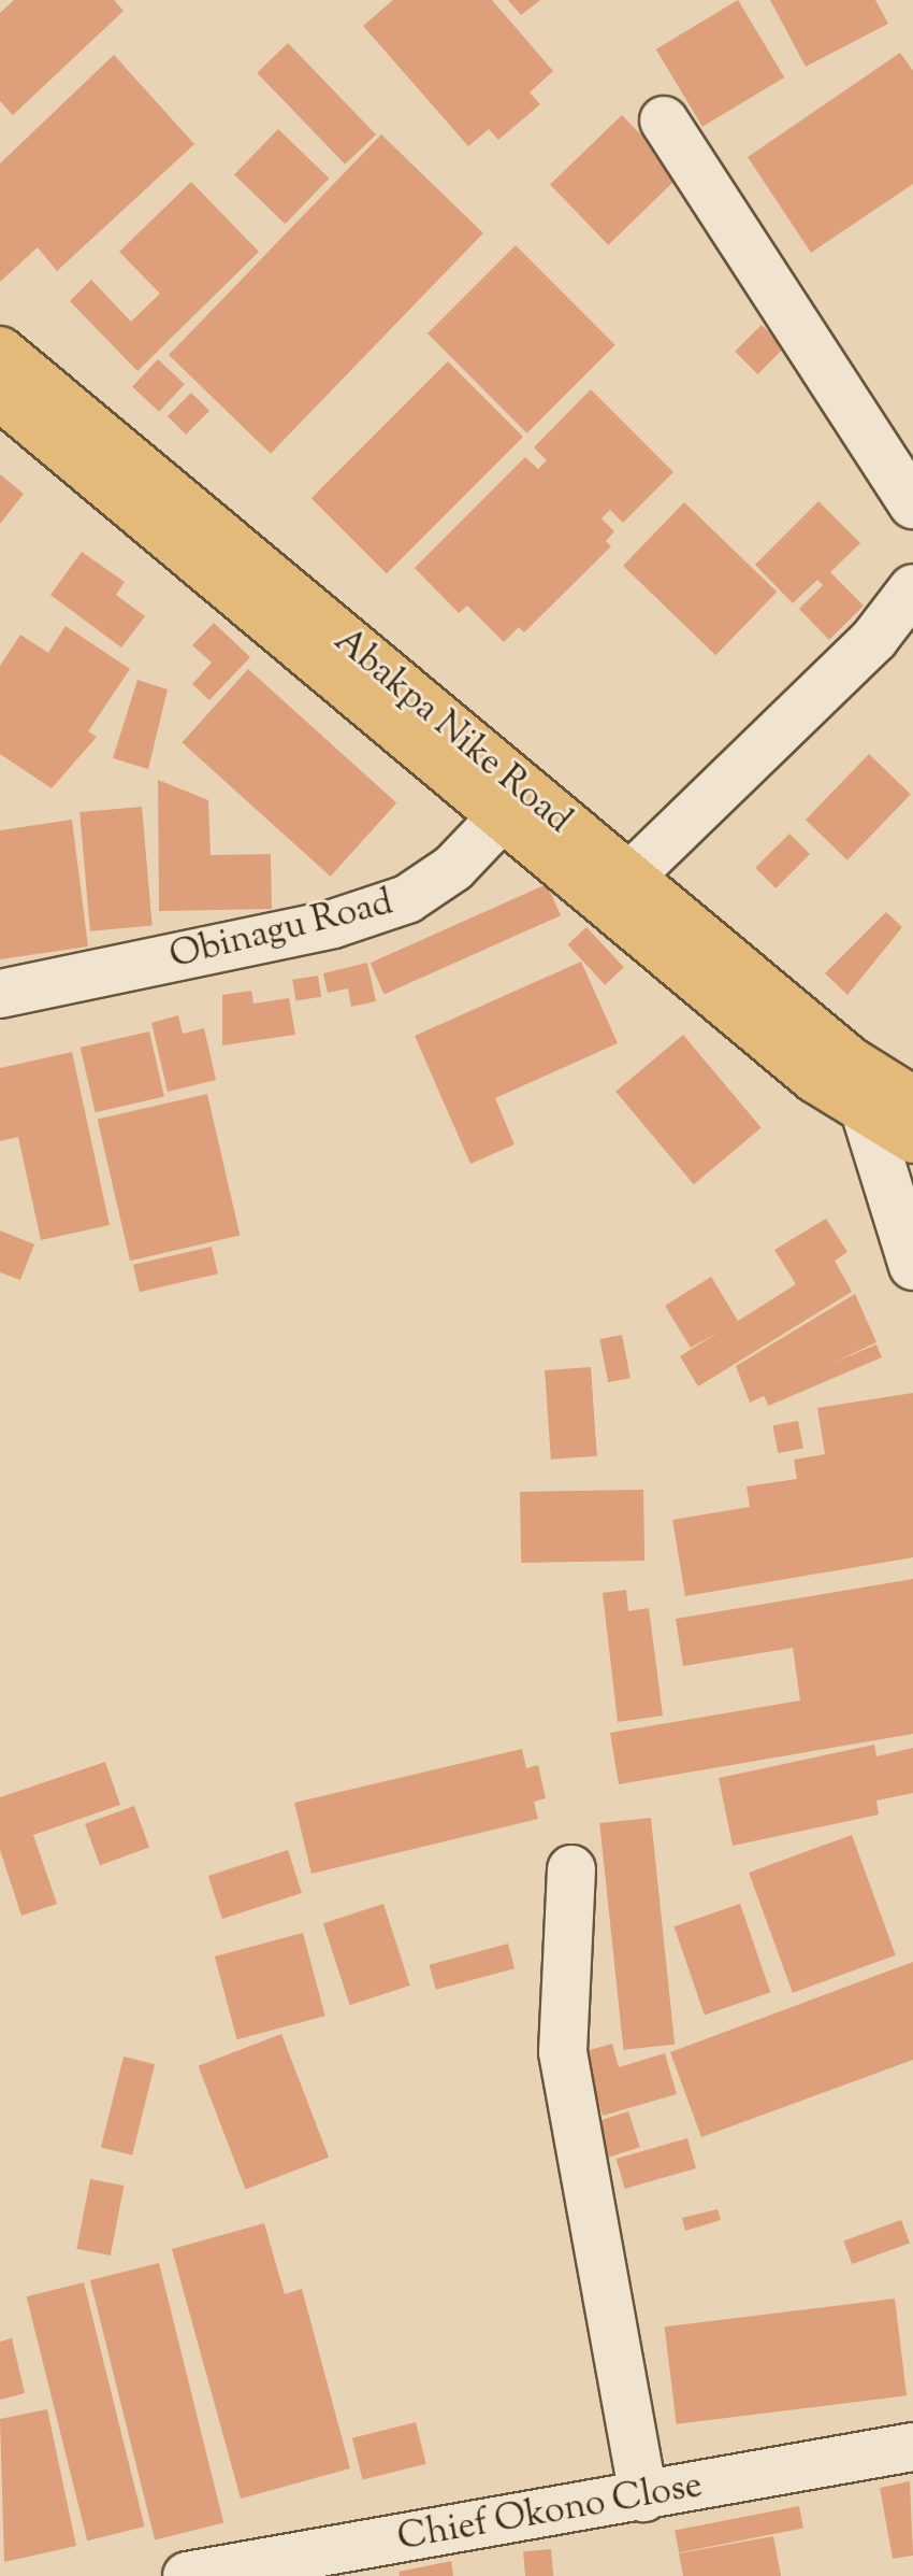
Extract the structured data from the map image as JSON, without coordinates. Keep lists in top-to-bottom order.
{
  "streets": {
    "main road": ["Abakpa Nike Road"],
    "street": ["Obinagu Road", "Chief Okono Close"]
  },
  "crossings": [
    ["Abakpa Nike Road", "Obinagu Road"]
  ]
}
